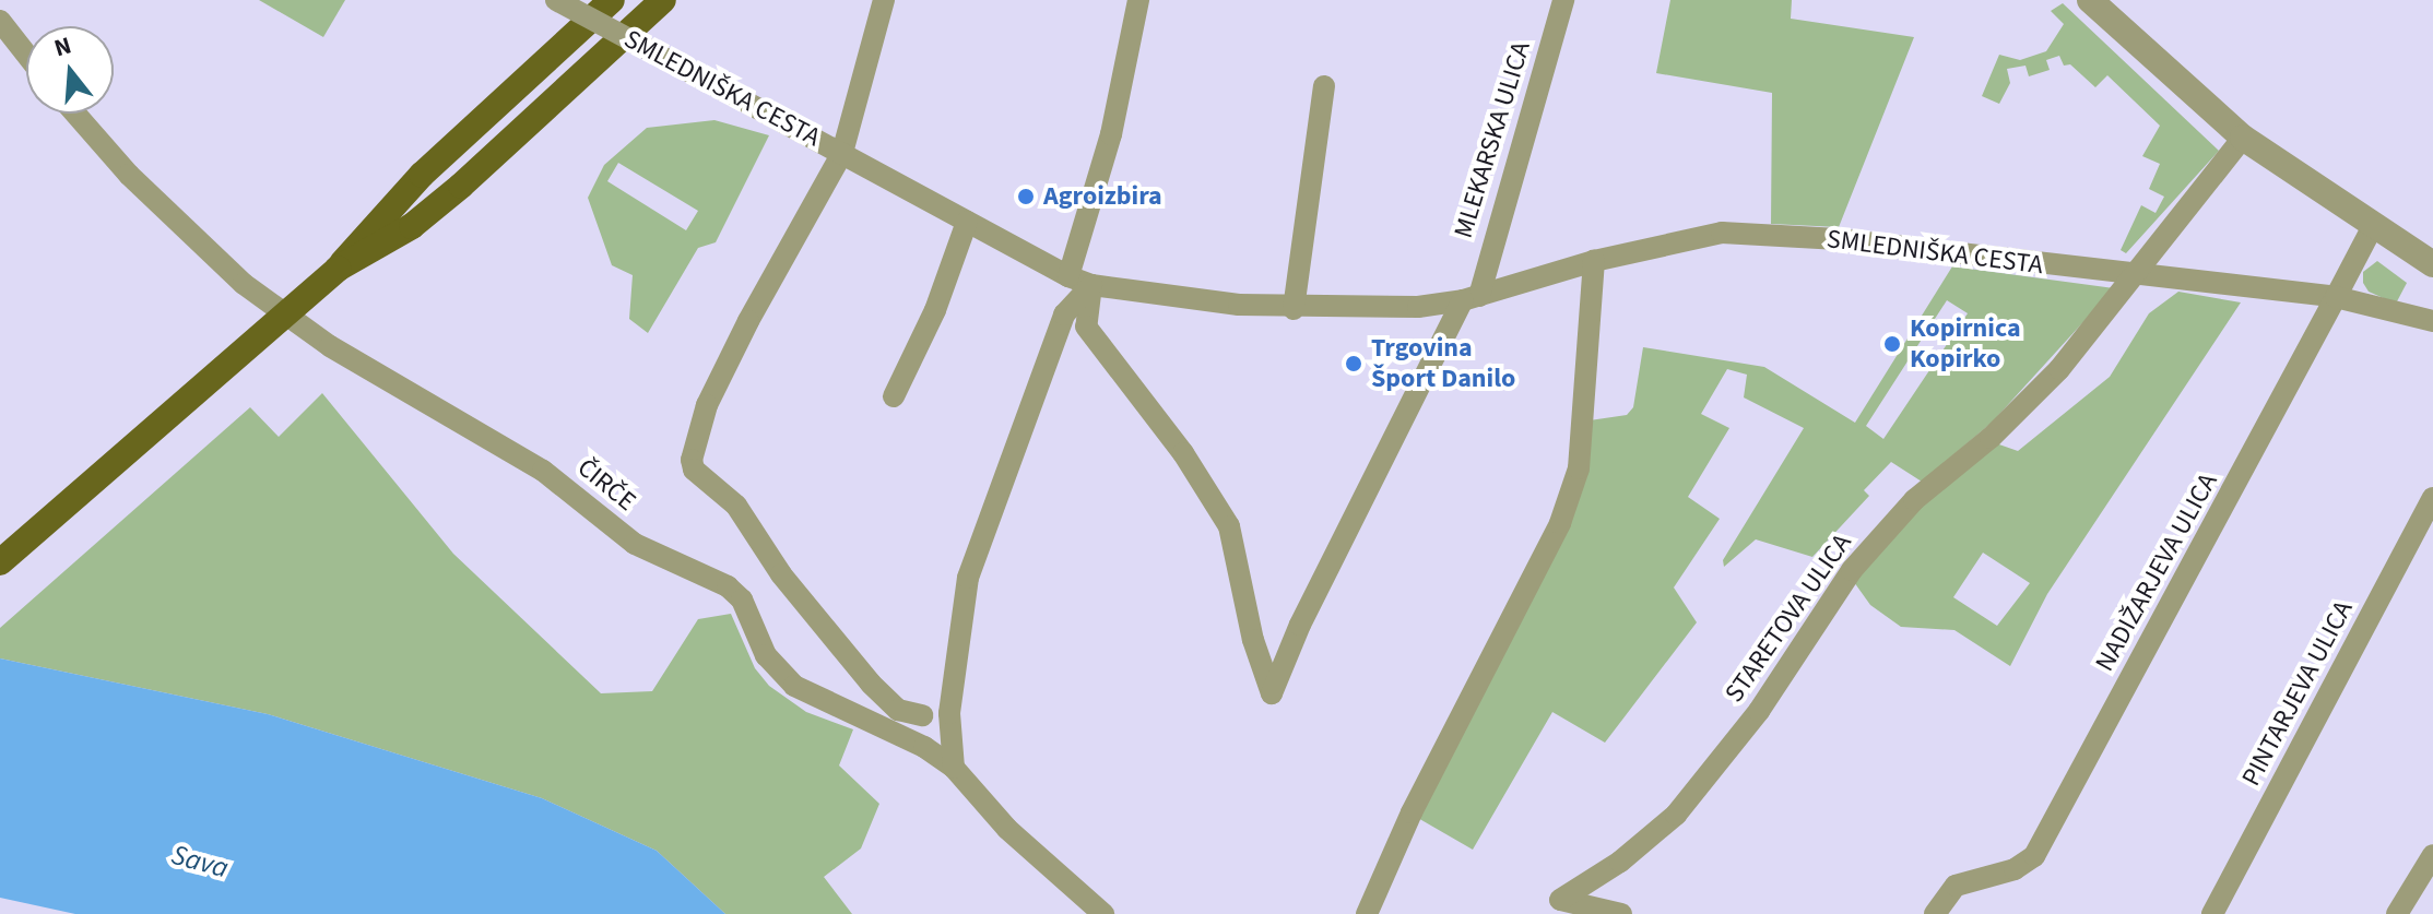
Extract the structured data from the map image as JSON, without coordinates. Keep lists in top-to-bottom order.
{
  "streets": {
    "street": [
      "SMLEDNIŠKA CESTA",
      "MLEKARSKA ULICA",
      "ČIRČE",
      "NADIŽARJEVA ULICA",
      "STARETOVA ULICA",
      "PINTARJEVA ULICA"
    ]
  },
  "crossings": [
    ["SMLEDNIŠKA CESTA", "MLEKARSKA ULICA"],
    ["SMLEDNIŠKA CESTA", "NADIŽARJEVA ULICA"],
    ["SMLEDNIŠKA CESTA", "STARETOVA ULICA"]
  ],
  "water": ["Sava"],
  "places": ["Agroizbira", "Kopirnica Kopirko", "Trgovina Šport Danilo"],
  "north": "top"
}
